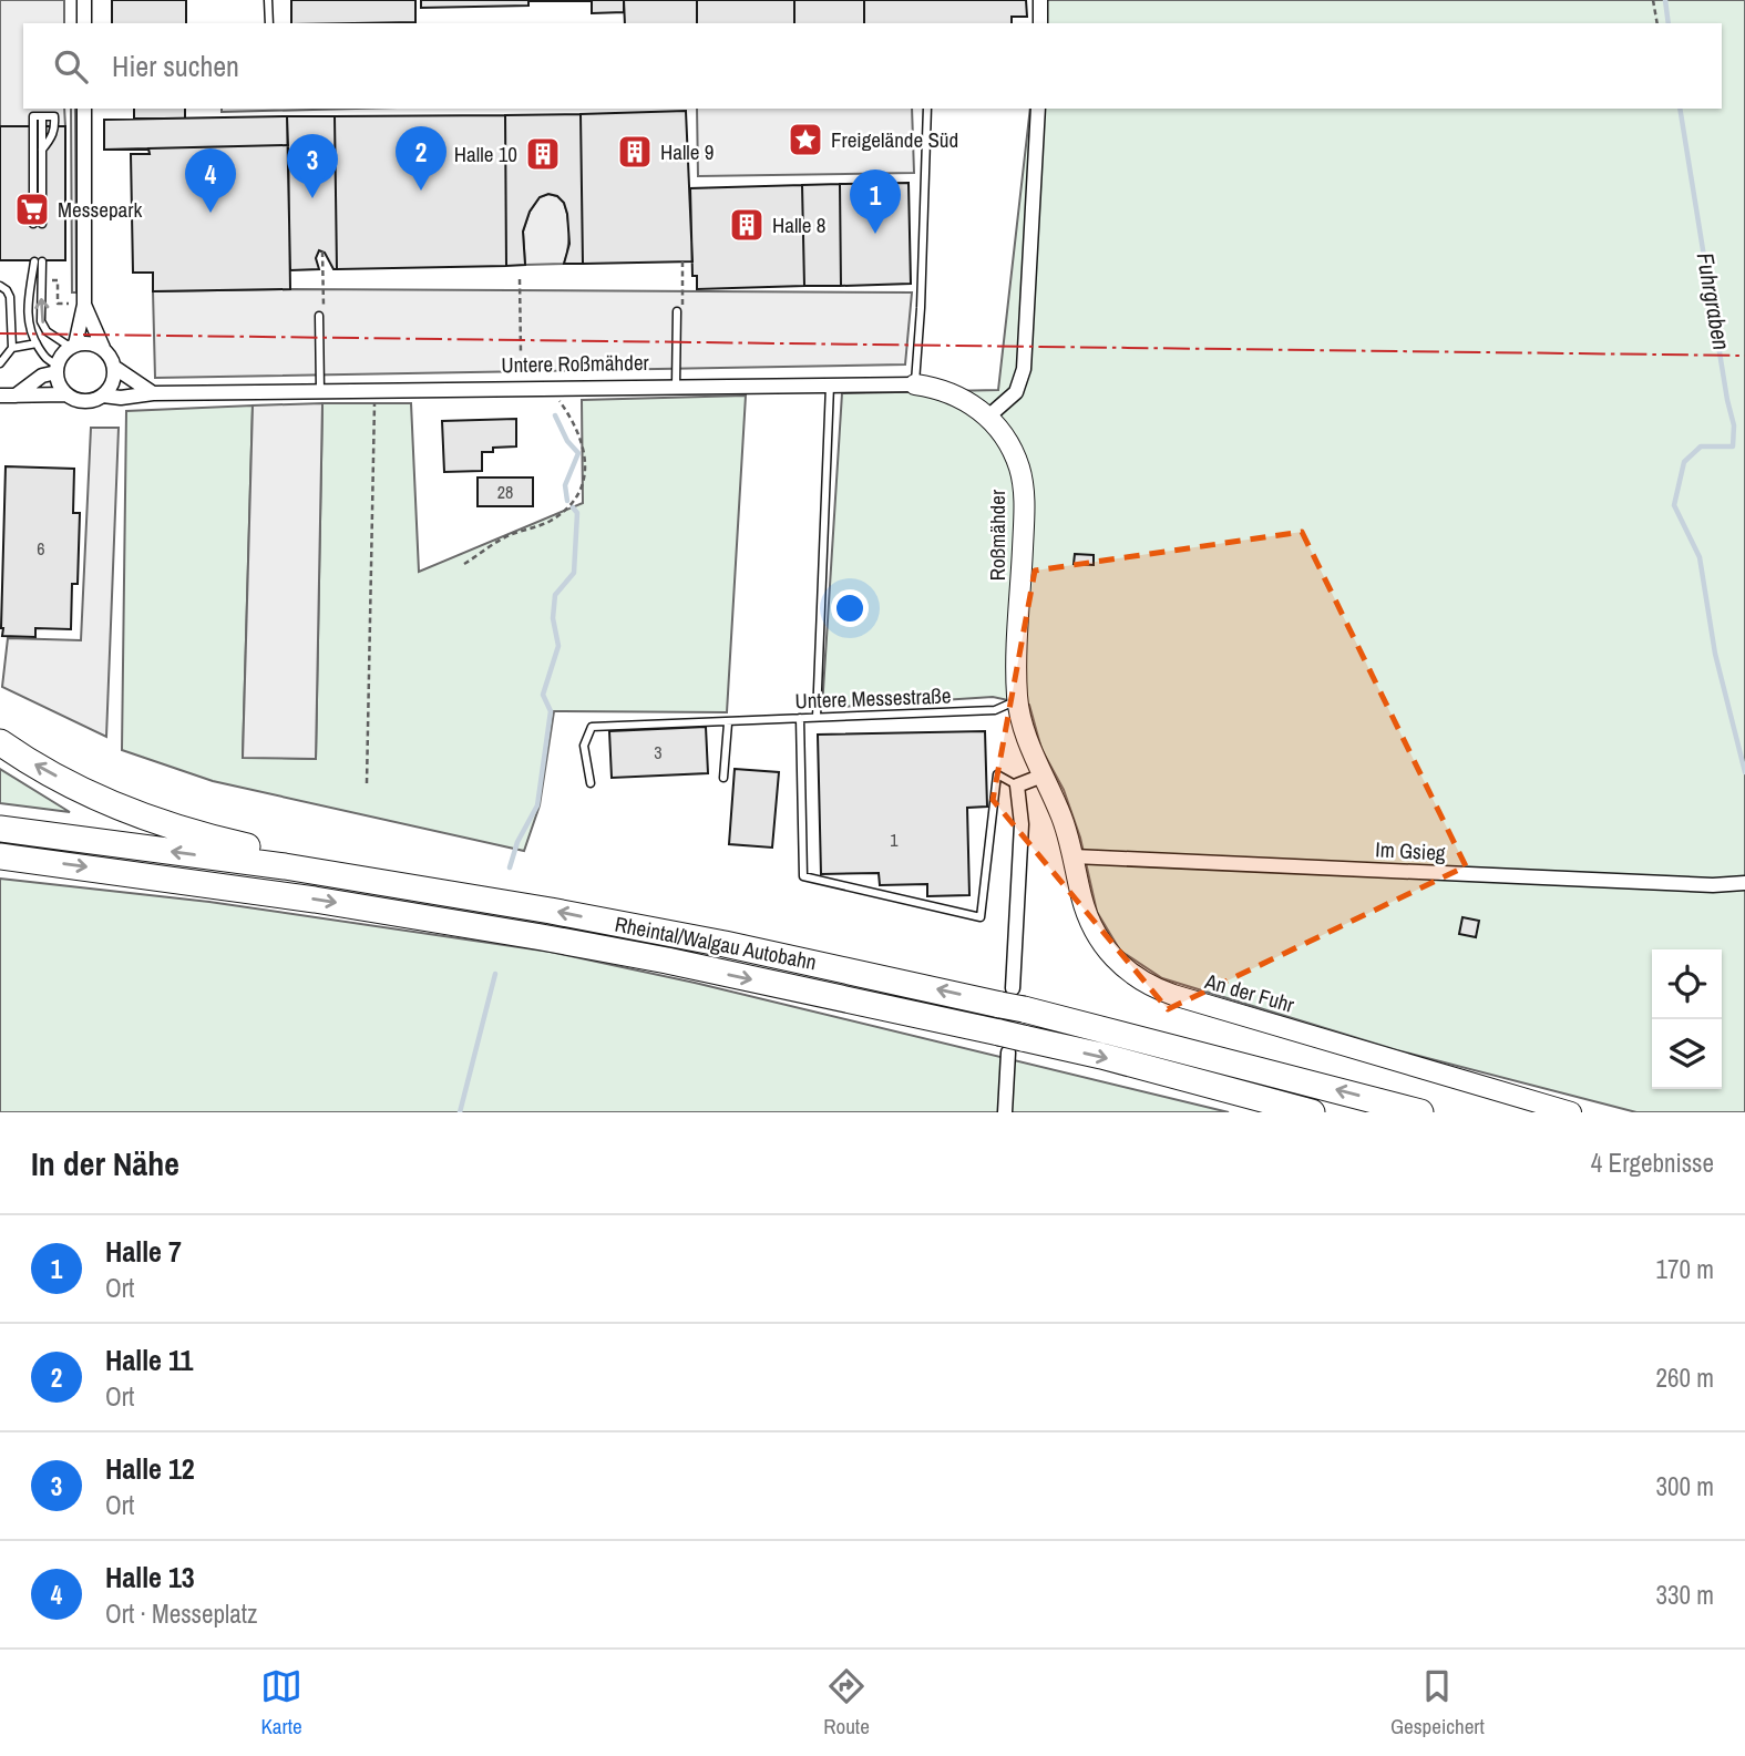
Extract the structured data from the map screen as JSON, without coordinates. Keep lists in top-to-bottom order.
{
  "streets": {
    "highway": ["Rheintal/Walgau Autobahn"],
    "main road": ["Untere Roßmähder", "Roßmähder", "An der Fuhr"],
    "street": ["Im Gsieg"],
    "lane": ["Untere Messestraße"]
  },
  "crossings": [
    ["Untere Roßmähder", "Roßmähder"],
    ["Roßmähder", "Untere Messestraße"],
    ["Roßmähder", "An der Fuhr"],
    ["Im Gsieg", "An der Fuhr"]
  ],
  "water": ["Fuhrgraben"],
  "places": {
    "place": ["Freigelände Süd"],
    "building": ["Halle 9", "Halle 10", "Halle 8"],
    "supermarket": ["Messepark"]
  },
  "house_numbers": [
    "28",
    "6",
    "3",
    "1"
  ],
  "page": {
    "search": "Hier suchen",
    "pins": [
      "2",
      "3",
      "4",
      "1"
    ],
    "heading": ["In der Nähe", "4 Ergebnisse"],
    "list": [
      {
        "mark": "1",
        "name": "Halle 7",
        "note": "Ort",
        "value": "170 m"
      },
      {
        "mark": "2",
        "name": "Halle 11",
        "note": "Ort",
        "value": "260 m"
      },
      {
        "mark": "3",
        "name": "Halle 12",
        "note": "Ort",
        "value": "300 m"
      },
      {
        "mark": "4",
        "name": "Halle 13",
        "note": "Ort · Messeplatz",
        "value": "330 m"
      }
    ],
    "nav": ["Karte", "Route", "Gespeichert"]
  }
}
